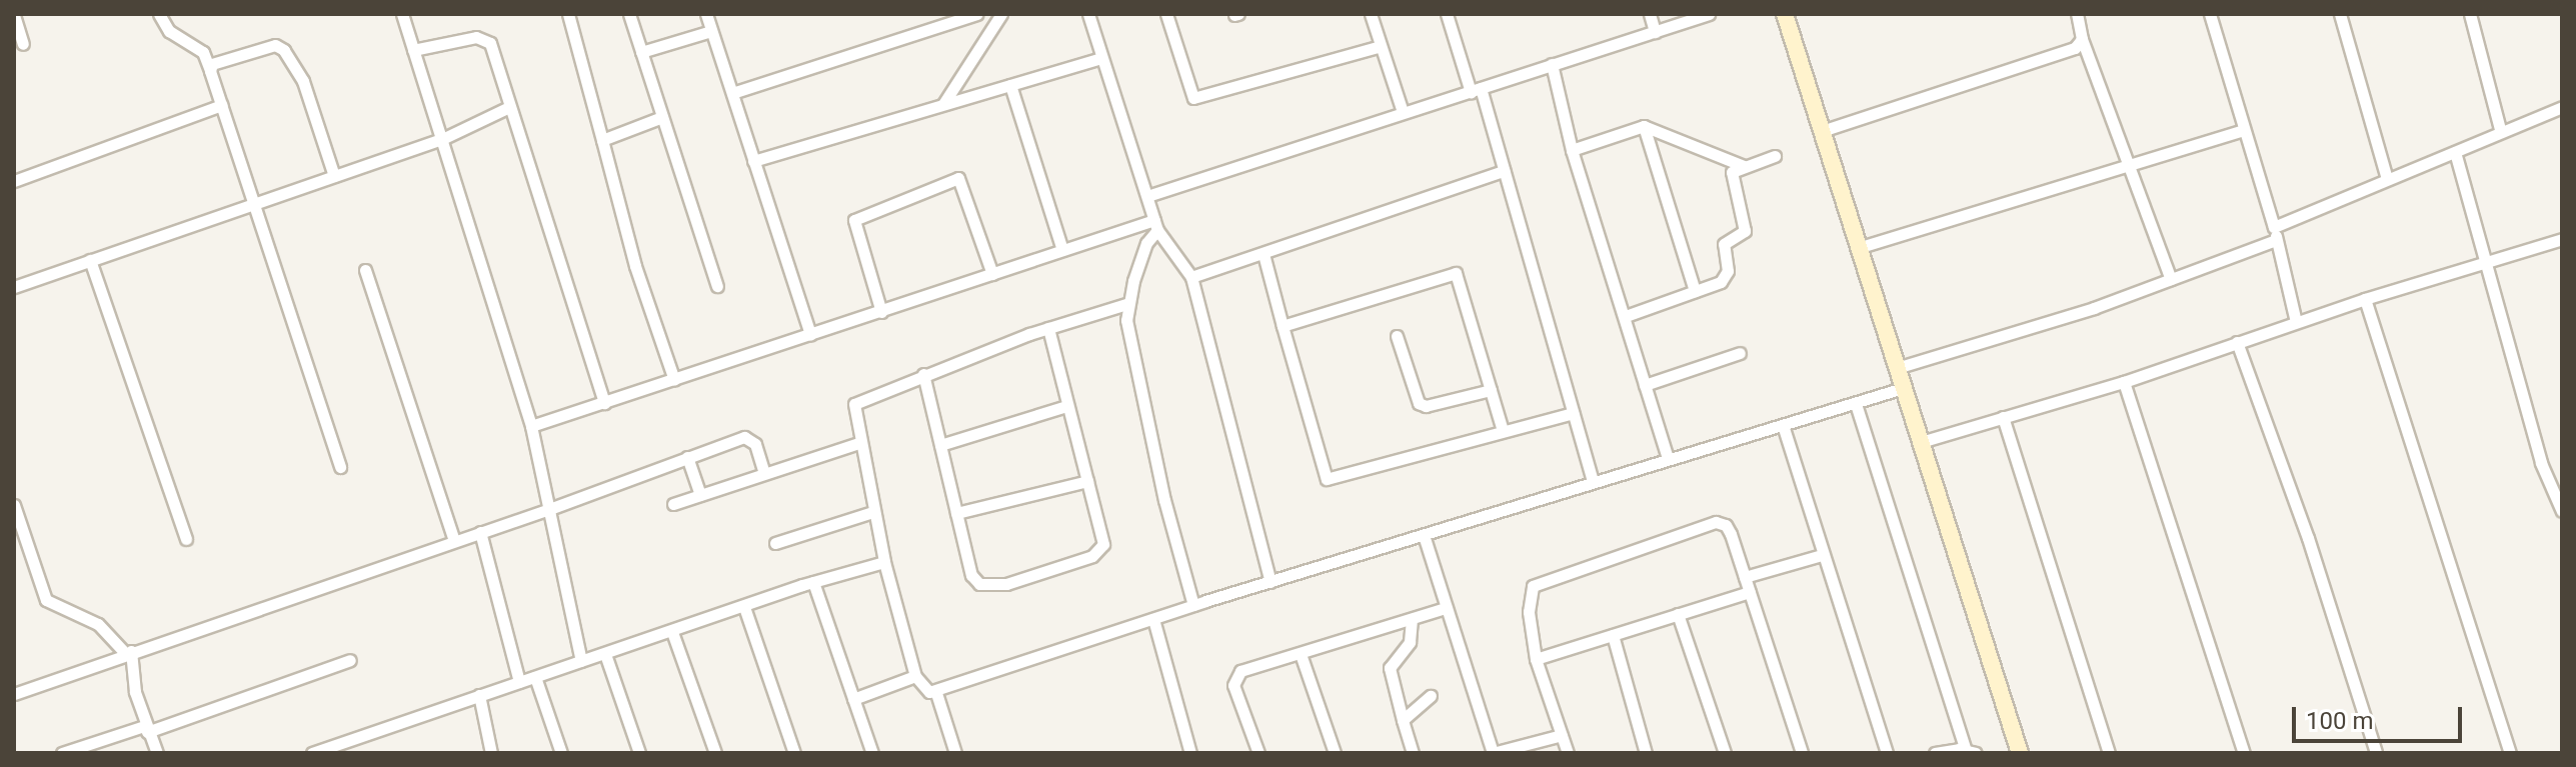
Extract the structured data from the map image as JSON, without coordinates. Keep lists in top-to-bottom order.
{
  "scale_bar": "100 m"
}
